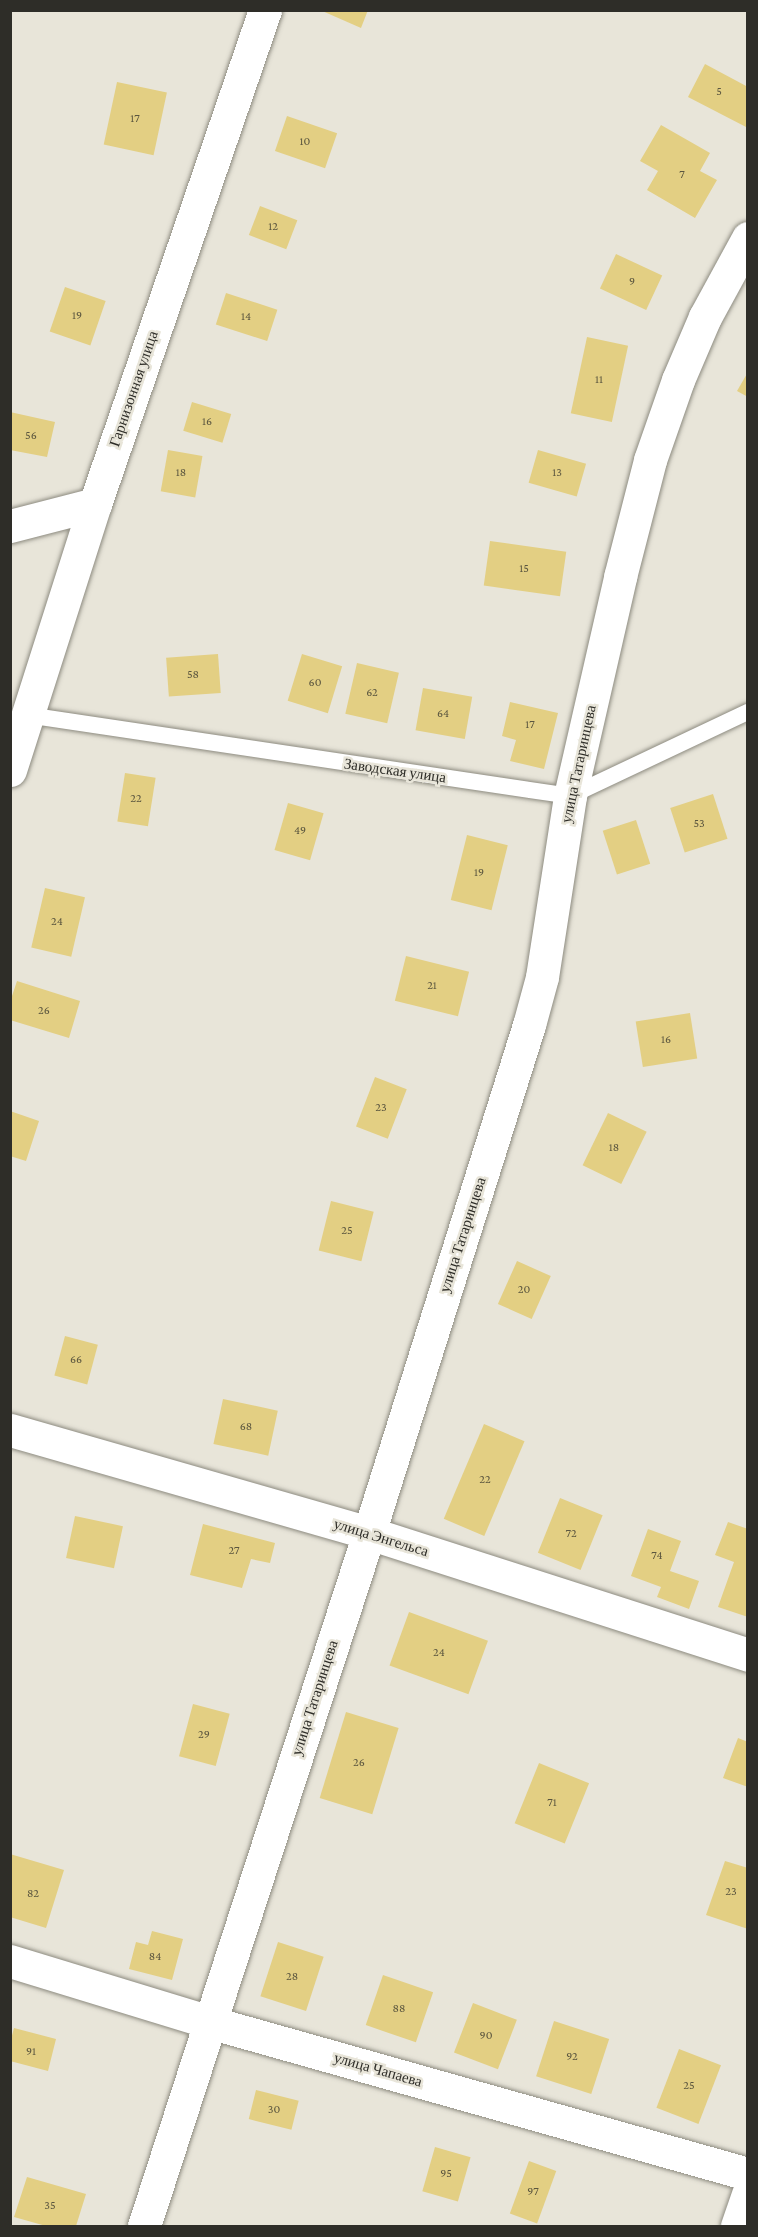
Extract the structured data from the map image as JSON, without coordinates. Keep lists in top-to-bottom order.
{
  "streets": {
    "street": [
      "Гарнизонная улица",
      "улица Татаринцева",
      "улица Энгельса",
      "улица Чапаева"
    ],
    "lane": ["Заводская улица"]
  },
  "crossings": [
    ["Гарнизонная улица", "Заводская улица"],
    ["улица Татаринцева", "Заводская улица"],
    ["улица Татаринцева", "улица Энгельса"],
    ["улица Татаринцева", "улица Чапаева"]
  ],
  "house_numbers": [
    "5",
    "17",
    "10",
    "7",
    "12",
    "9",
    "19",
    "14",
    "11",
    "16",
    "56",
    "18",
    "13",
    "15",
    "58",
    "60",
    "62",
    "64",
    "17",
    "22",
    "53",
    "49",
    "19",
    "24",
    "21",
    "26",
    "16",
    "23",
    "18",
    "25",
    "20",
    "66",
    "68",
    "22",
    "72",
    "27",
    "74",
    "24",
    "29",
    "26",
    "71",
    "23",
    "82",
    "84",
    "28",
    "88",
    "90",
    "91",
    "92",
    "25",
    "30",
    "95",
    "97",
    "35"
  ]
}
